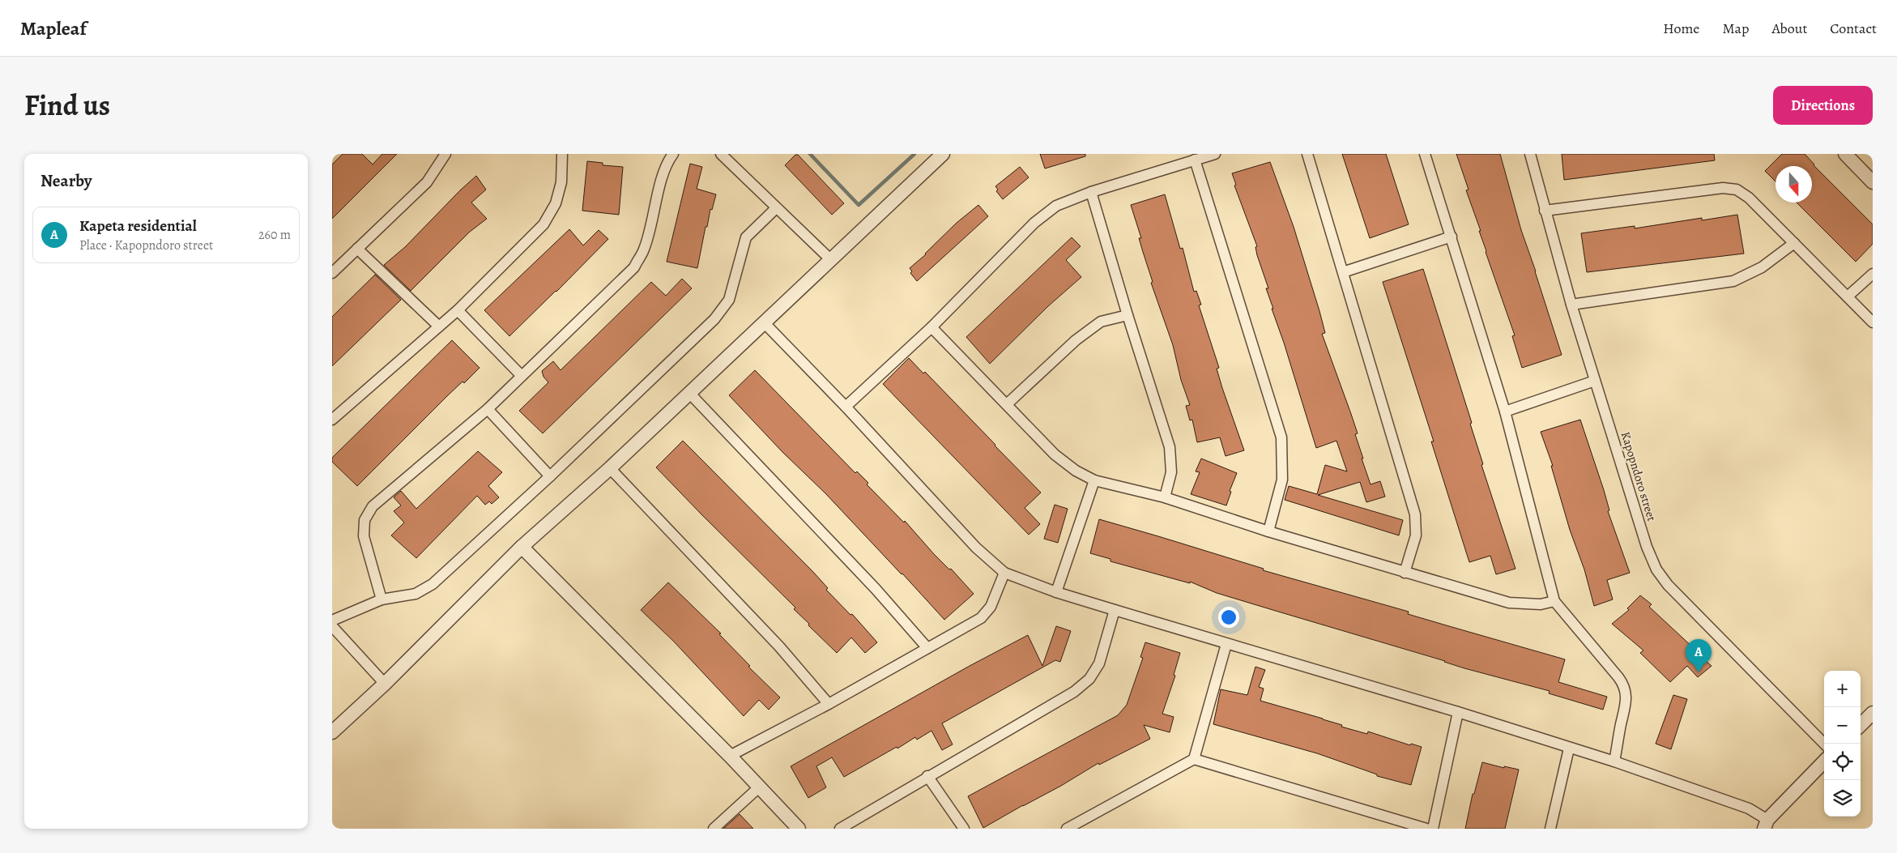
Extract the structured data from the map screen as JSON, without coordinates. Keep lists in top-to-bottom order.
{
  "streets": {
    "street": ["Kapopndoro street"]
  },
  "north": "bottom",
  "page": {
    "header": "Mapleaf",
    "nav": [
      "Home",
      "Map",
      "About",
      "Contact"
    ],
    "title": "Find us",
    "buttons": "Directions",
    "heading": "Nearby",
    "list": [
      {
        "mark": "A",
        "name": "Kapeta residential",
        "note": "Place · Kapopndoro street",
        "value": "260 m"
      }
    ],
    "pins": "A",
    "map_buttons": ["+", "−"]
  }
}
